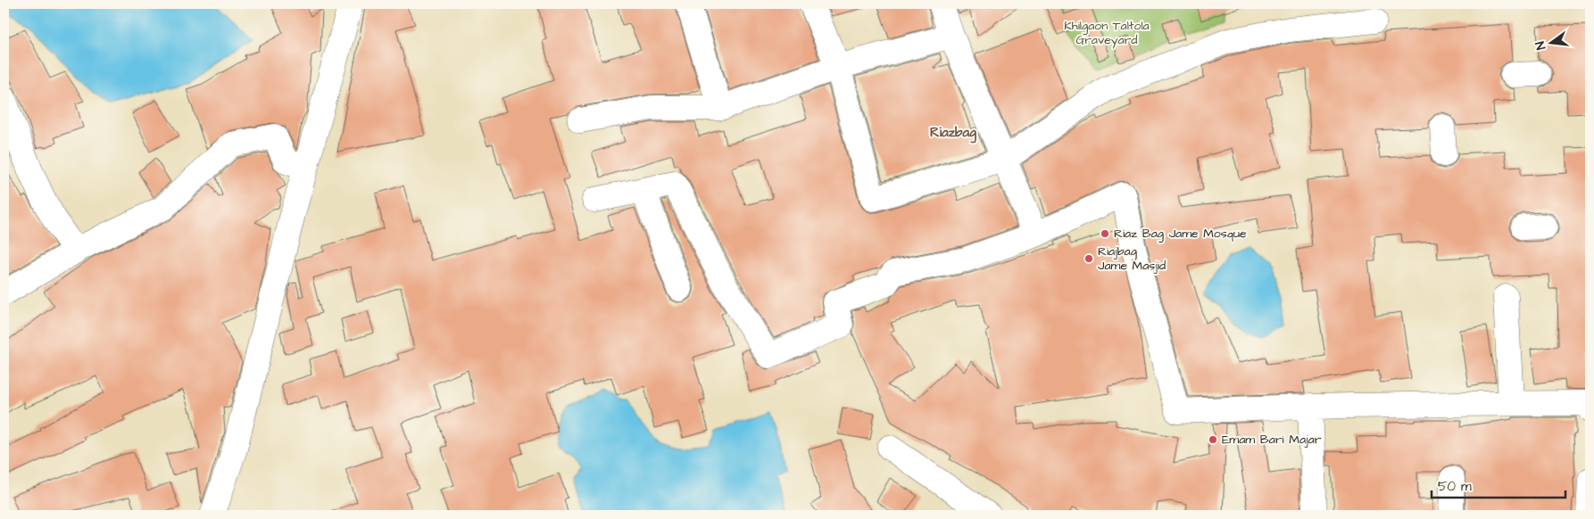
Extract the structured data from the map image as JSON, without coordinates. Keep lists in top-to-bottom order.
{
  "districts": ["Riazbag"],
  "parks": ["Khilgaon Taltola Graveyard"],
  "places": ["Riaz Bag Jame Mosque", "Riajbag Jame Masjid", "Emam Bari Majar"],
  "scale_bar": "50 m",
  "north": "left"
}
